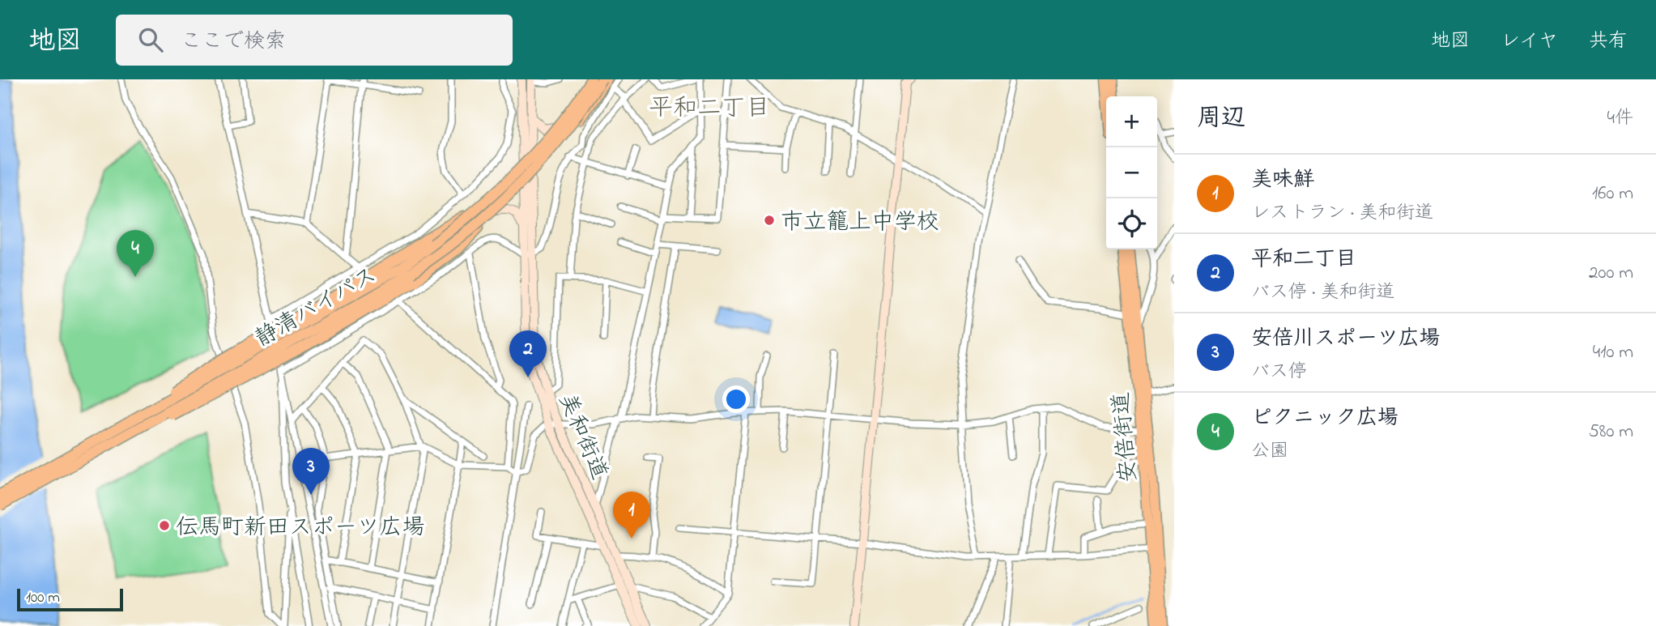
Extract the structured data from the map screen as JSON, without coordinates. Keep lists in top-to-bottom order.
{
  "streets": {
    "highway": ["静清バイパス"],
    "main road": ["安倍街道"],
    "street": ["美和街道"]
  },
  "districts": ["平和二丁目"],
  "places": ["市立籠上中学校", "伝馬町新田スポーツ広場"],
  "scale_bar": "100 m",
  "page": {
    "header": "地図",
    "search": "ここで検索",
    "nav": ["地図", "レイヤ", "共有"],
    "heading": ["周辺", "4件"],
    "map_buttons": ["+", "−"],
    "list": [
      {
        "mark": "1",
        "name": "美味鮮",
        "note": "レストラン · 美和街道",
        "value": "160 m"
      },
      {
        "mark": "2",
        "name": "平和二丁目",
        "note": "バス停 · 美和街道",
        "value": "200 m"
      },
      {
        "mark": "3",
        "name": "安倍川スポーツ広場",
        "note": "バス停",
        "value": "410 m"
      },
      {
        "mark": "4",
        "name": "ピクニック広場",
        "note": "公園",
        "value": "580 m"
      }
    ],
    "pins": [
      "4",
      "2",
      "3",
      "1"
    ],
    "scale": "100 m"
  }
}
